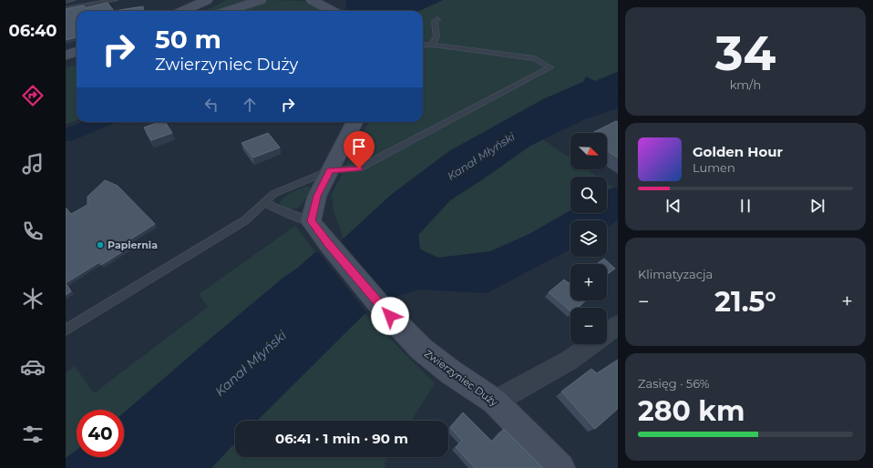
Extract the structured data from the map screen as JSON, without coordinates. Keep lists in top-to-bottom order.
{
  "streets": {
    "street": ["Zwierzyniec Duży"]
  },
  "water": ["Kanał Młyński"],
  "places": ["Papiernia"],
  "north": "bottom right",
  "page": {
    "tabs": "06:40",
    "tile": [
      ["34", "km/h"],
      "Klimatyzacja",
      ["Zasięg · 56%", "280 km"]
    ],
    "turn": ["50 m", "Zwierzyniec Duży"],
    "map_buttons": ["+", "−"],
    "song": ["Golden Hour", "Lumen"],
    "heat": ["−", "21.5°", "+"],
    "limit": "40",
    "trip": "06:41 · 1 min · 90 m"
  }
}
